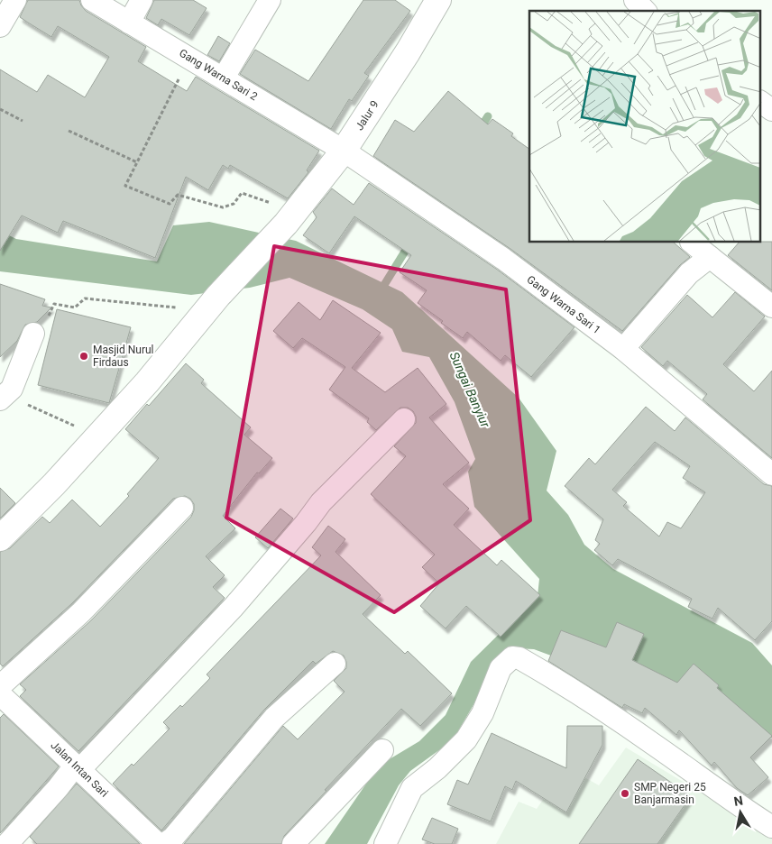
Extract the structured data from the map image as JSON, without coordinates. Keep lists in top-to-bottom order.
{
  "streets": {
    "street": [
      "Gang Warna Sari 2",
      "Jalur 9",
      "Gang Warna Sari 1",
      "Jalan Intan Sari"
    ]
  },
  "crossings": [
    ["Gang Warna Sari 2", "Jalur 9"],
    ["Gang Warna Sari 2", "Gang Warna Sari 1"],
    ["Jalur 9", "Gang Warna Sari 1"]
  ],
  "water": ["Sungai Banyiur"],
  "places": ["Masjid Nurul Firdaus", "SMP Negeri 25 Banjarmasin"],
  "north": "top"
}
